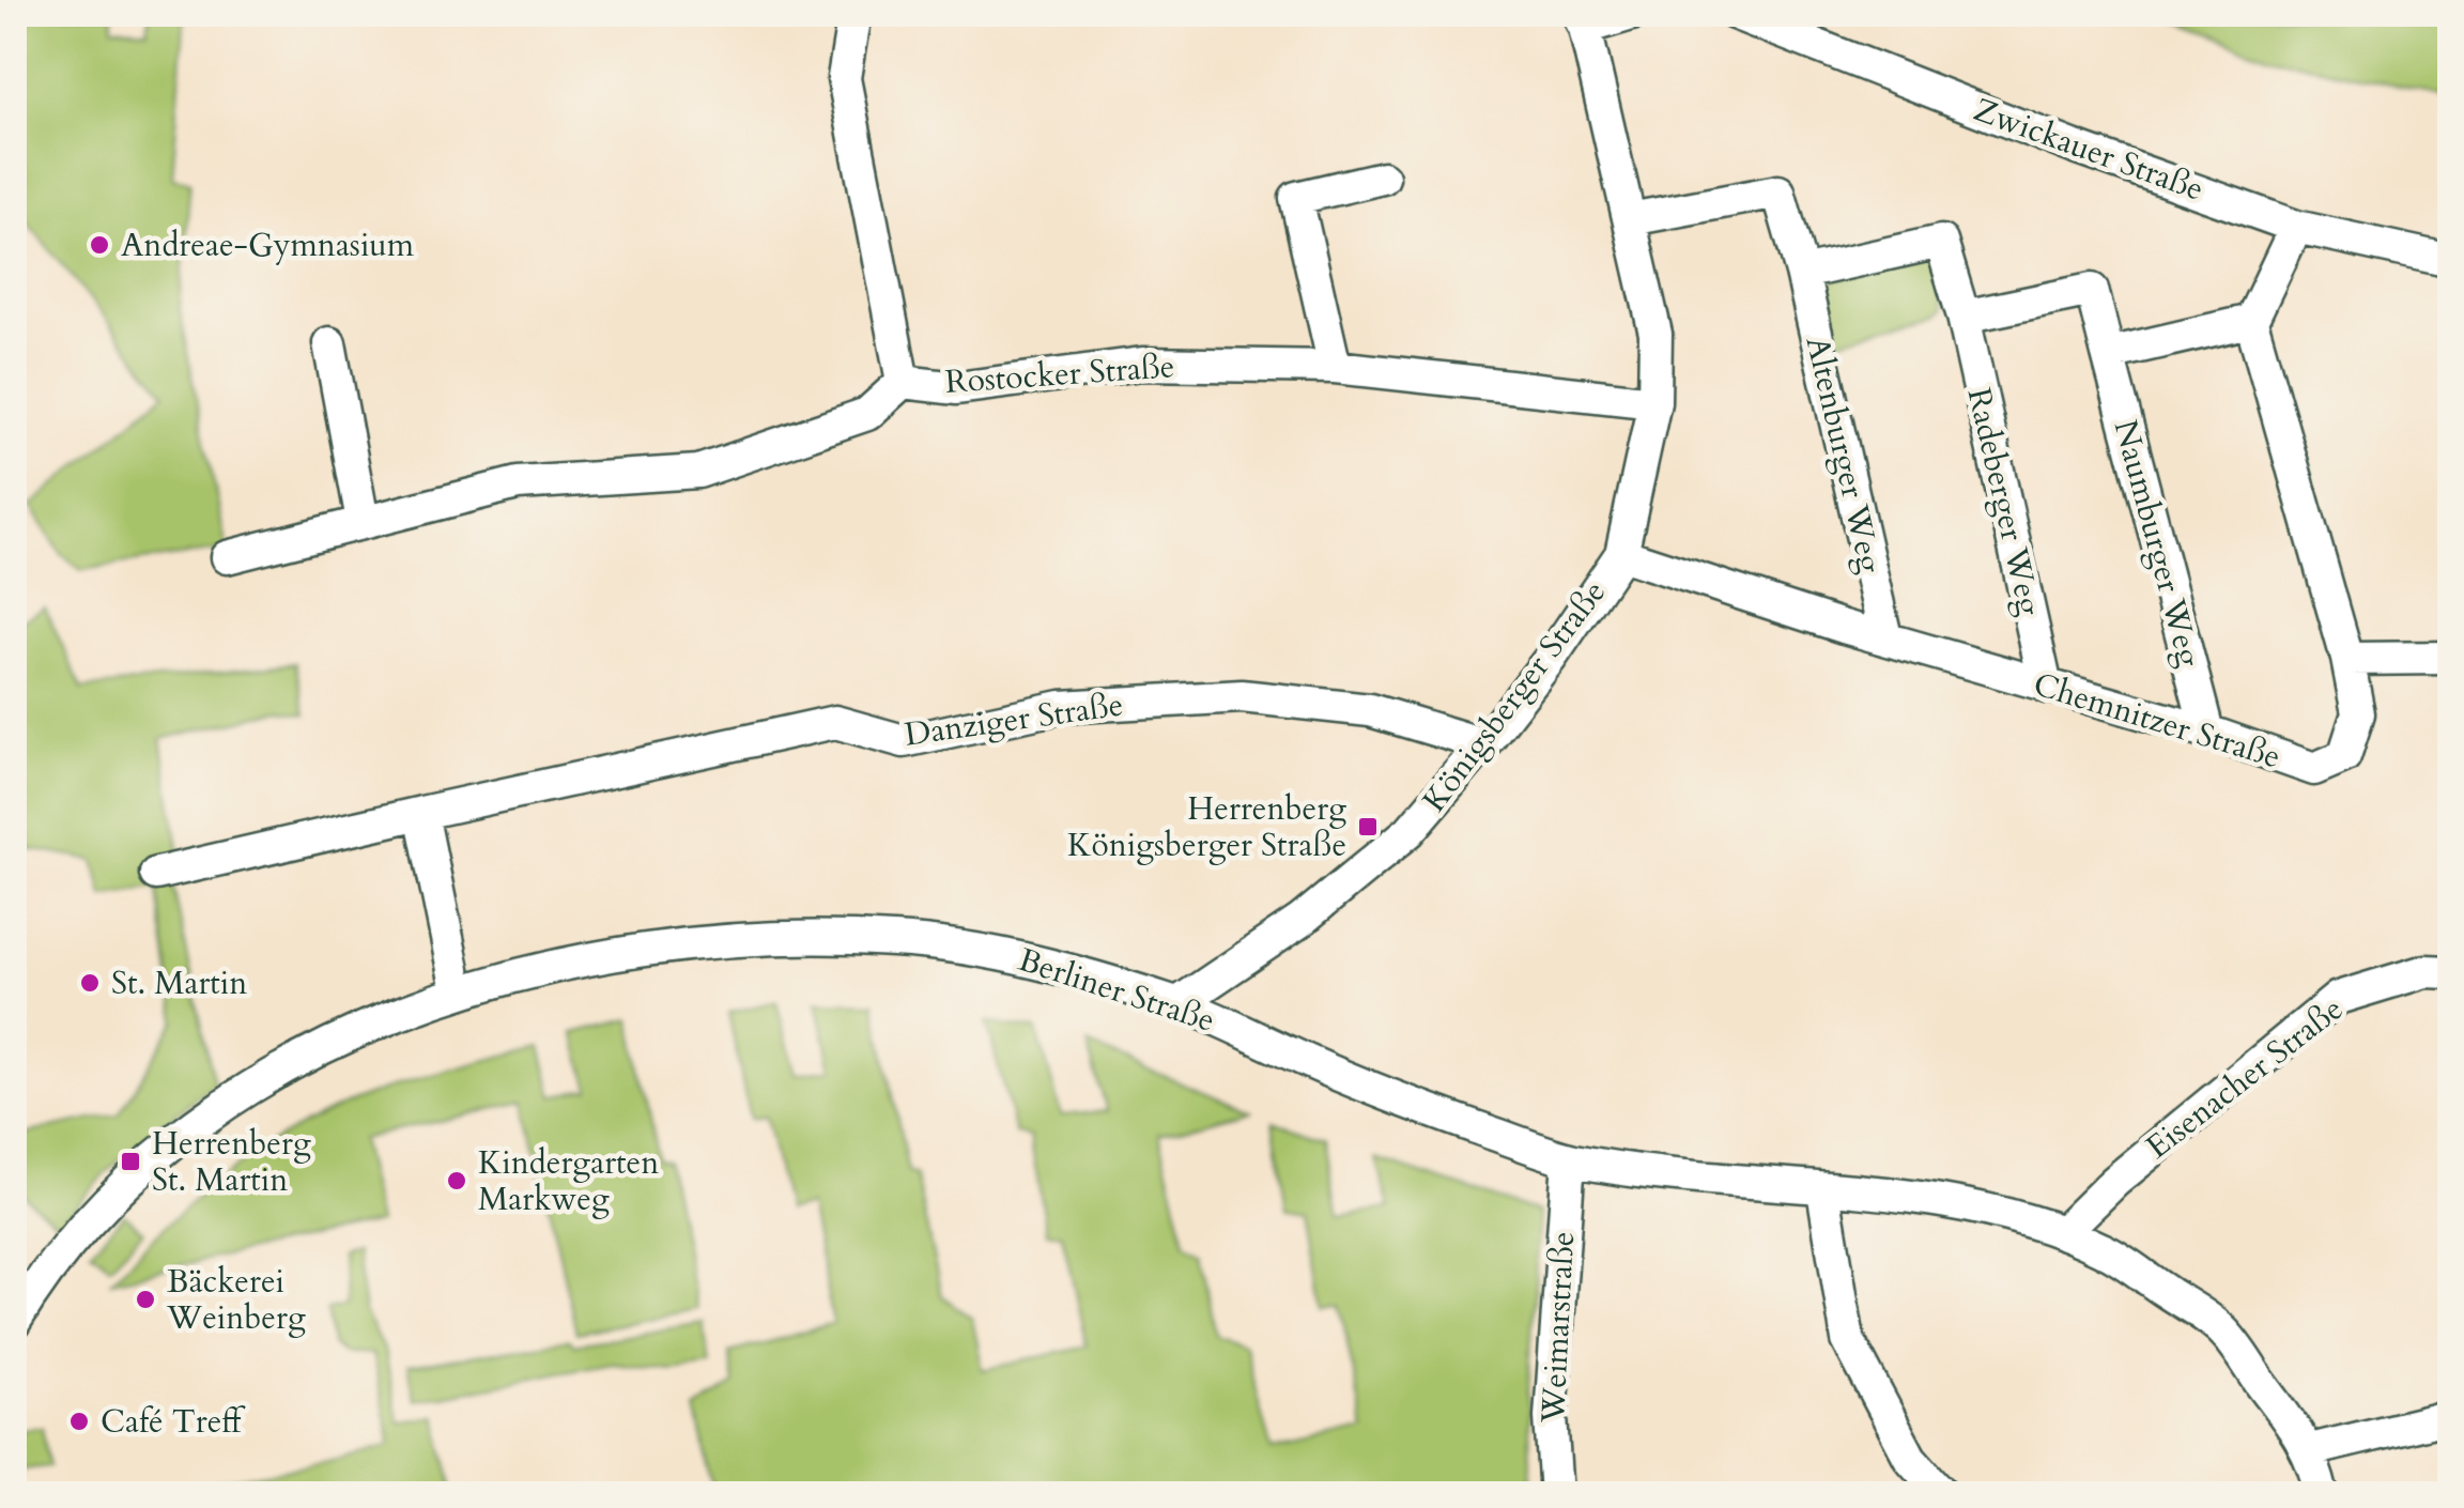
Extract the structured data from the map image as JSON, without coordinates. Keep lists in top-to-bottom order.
{
  "streets": {
    "street": [
      "Zwickauer Straße",
      "Rostocker Straße",
      "Altenburger Weg",
      "Radeberger Weg",
      "Naumburger Weg",
      "Königsberger Straße",
      "Danziger Straße",
      "Chemnitzer Straße",
      "Berliner Straße",
      "Eisenacher Straße",
      "Weimarstraße"
    ]
  },
  "crossings": [
    ["Rostocker Straße", "Königsberger Straße"],
    ["Altenburger Weg", "Radeberger Weg"],
    ["Altenburger Weg", "Königsberger Straße"],
    ["Altenburger Weg", "Chemnitzer Straße"],
    ["Radeberger Weg", "Naumburger Weg"],
    ["Radeberger Weg", "Chemnitzer Straße"],
    ["Naumburger Weg", "Chemnitzer Straße"],
    ["Königsberger Straße", "Danziger Straße"],
    ["Königsberger Straße", "Chemnitzer Straße"],
    ["Königsberger Straße", "Berliner Straße"],
    ["Berliner Straße", "Eisenacher Straße"],
    ["Berliner Straße", "Weimarstraße"]
  ],
  "places": {
    "other": [
      "Andreae-Gymnasium",
      "St. Martin",
      "Kindergarten Markweg",
      "Bäckerei Weinberg",
      "Café Treff"
    ],
    "transit": ["Herrenberg Königsberger Straße", "Herrenberg St. Martin"]
  }
}
